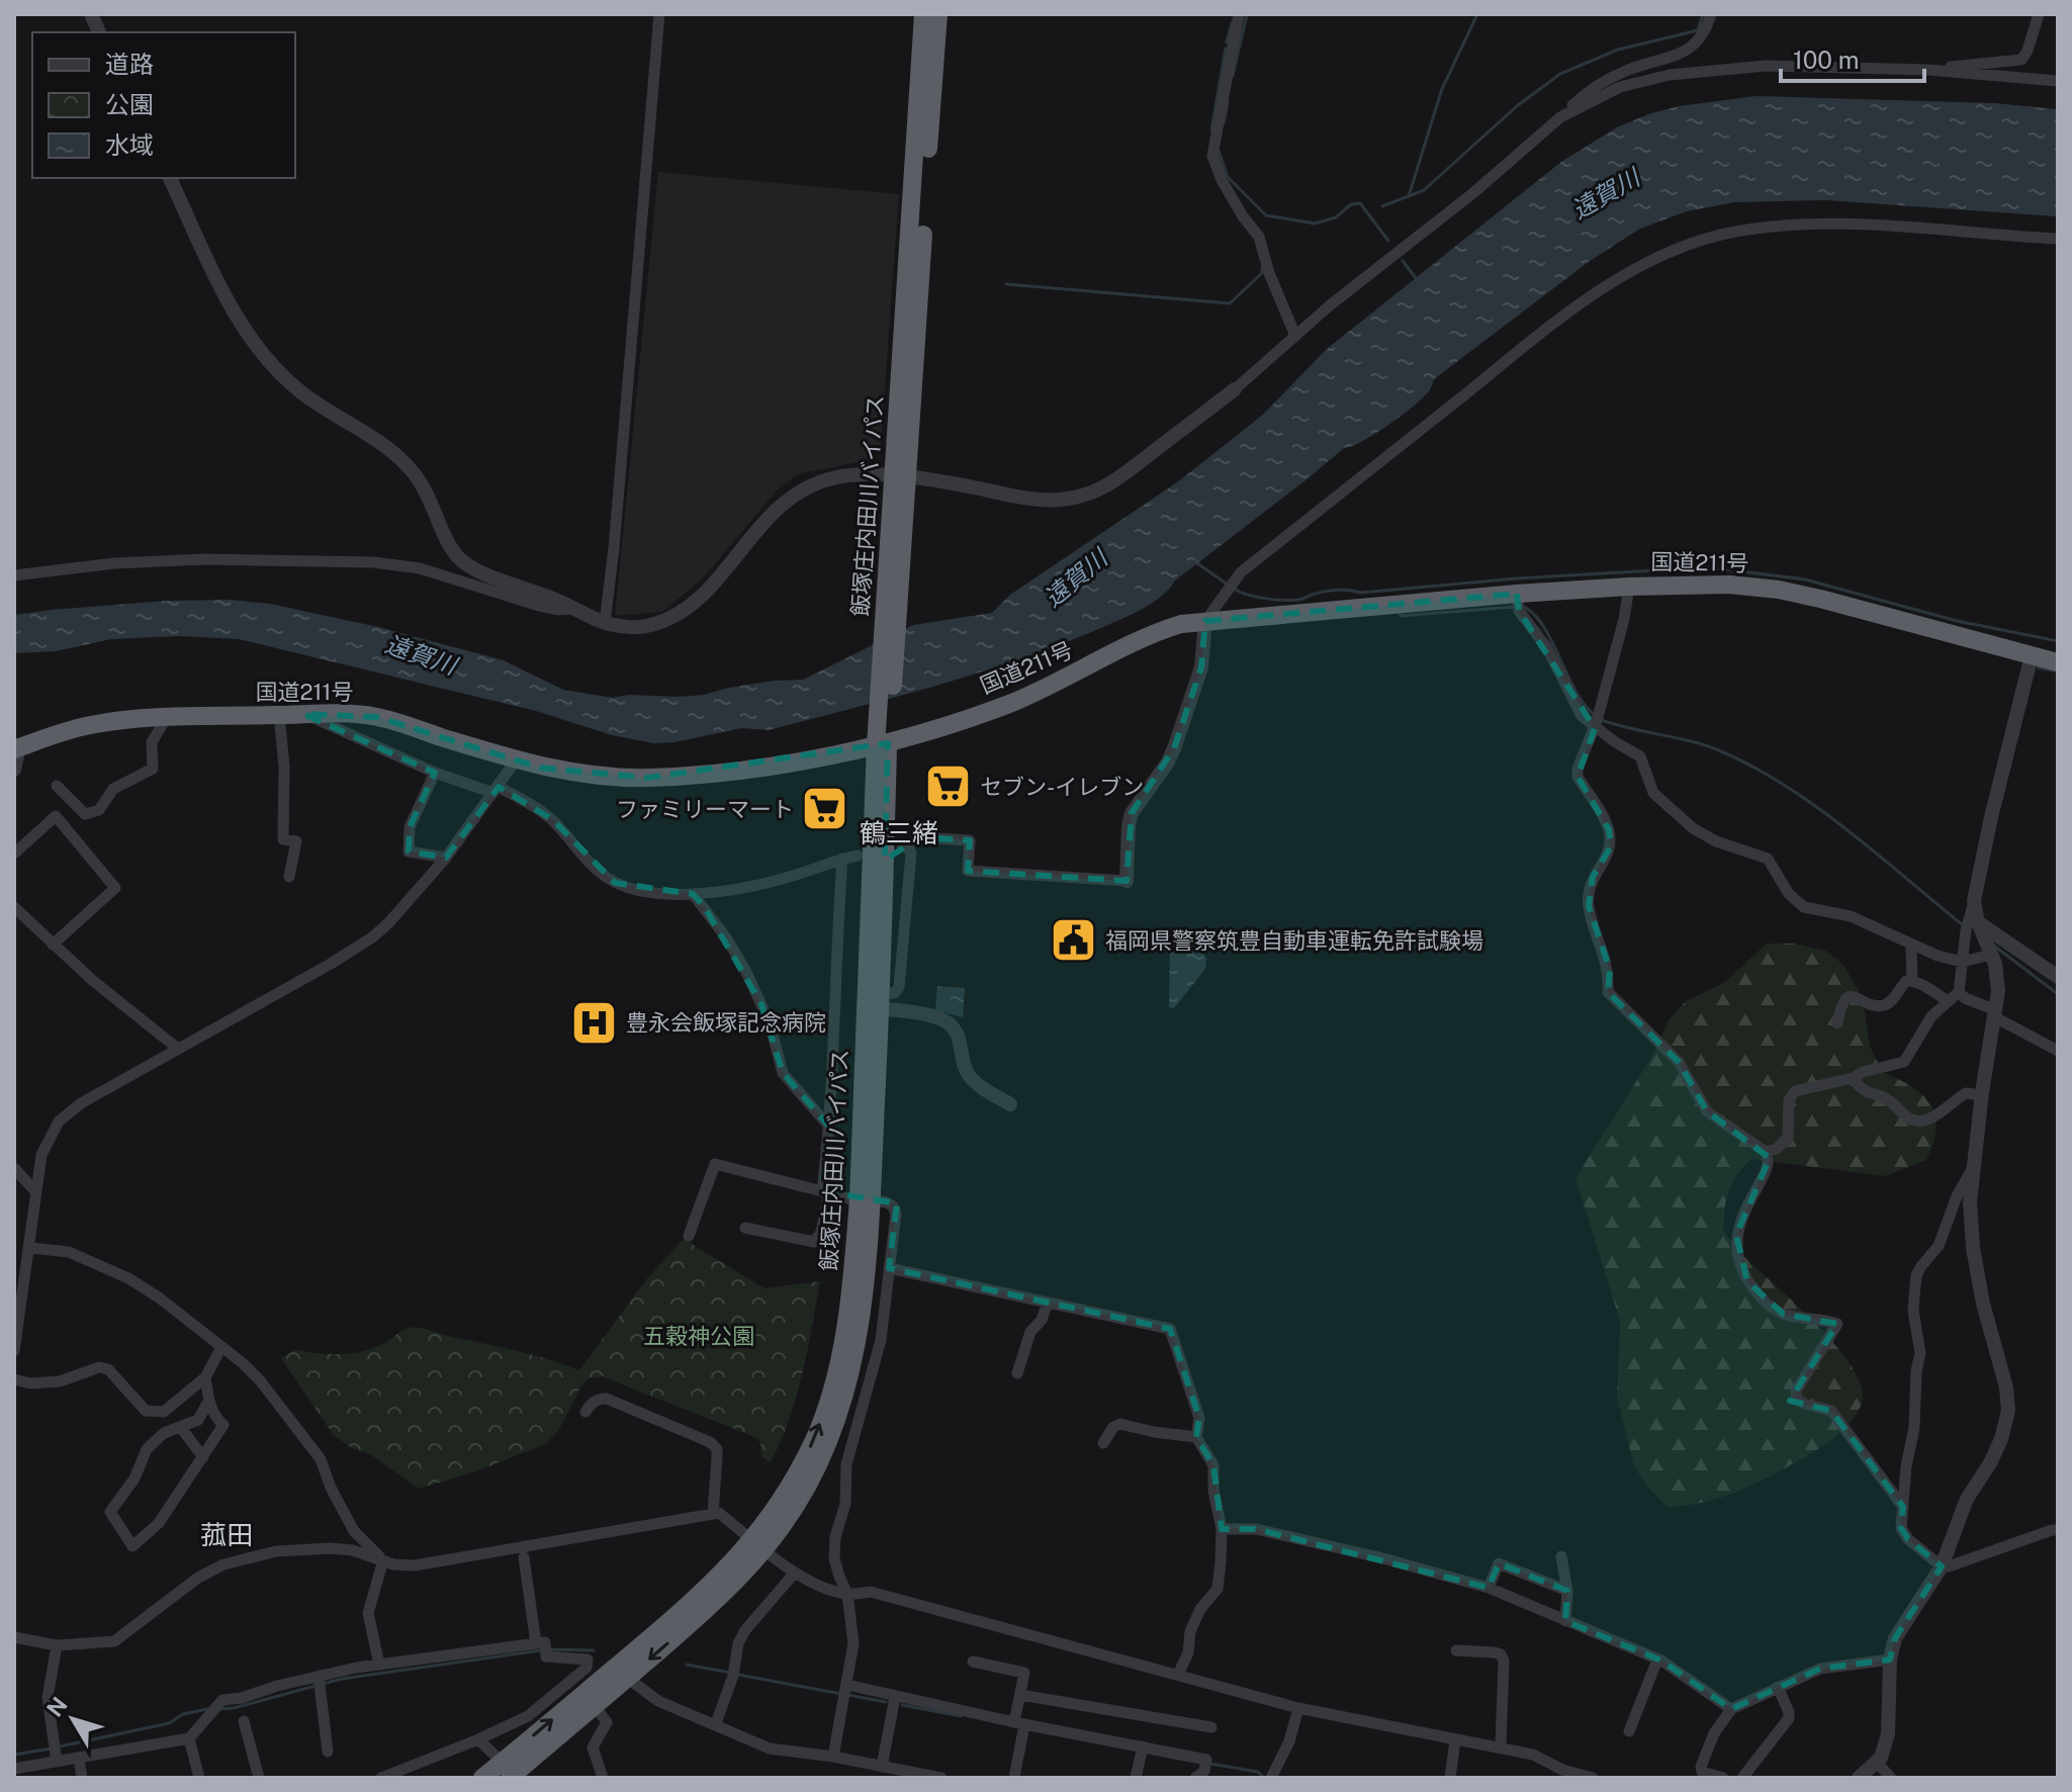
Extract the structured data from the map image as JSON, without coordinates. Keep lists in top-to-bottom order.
{
  "streets": {
    "highway": ["飯塚庄内田川バイパス", "国道211号"]
  },
  "crossings": [
    ["飯塚庄内田川バイパス", "国道211号"]
  ],
  "districts": ["鶴三緒", "菰田"],
  "water": ["遠賀川"],
  "parks": ["五穀神公園"],
  "places": {
    "supermarket": ["セブン-イレブン", "ファミリーマート"],
    "public building": ["福岡県警察筑豊自動車運転免許試験場"],
    "hospital": ["豊永会飯塚記念病院"]
  },
  "legend": ["道路", "公園", "水域"],
  "scale_bar": "100 m",
  "north": "top left"
}
